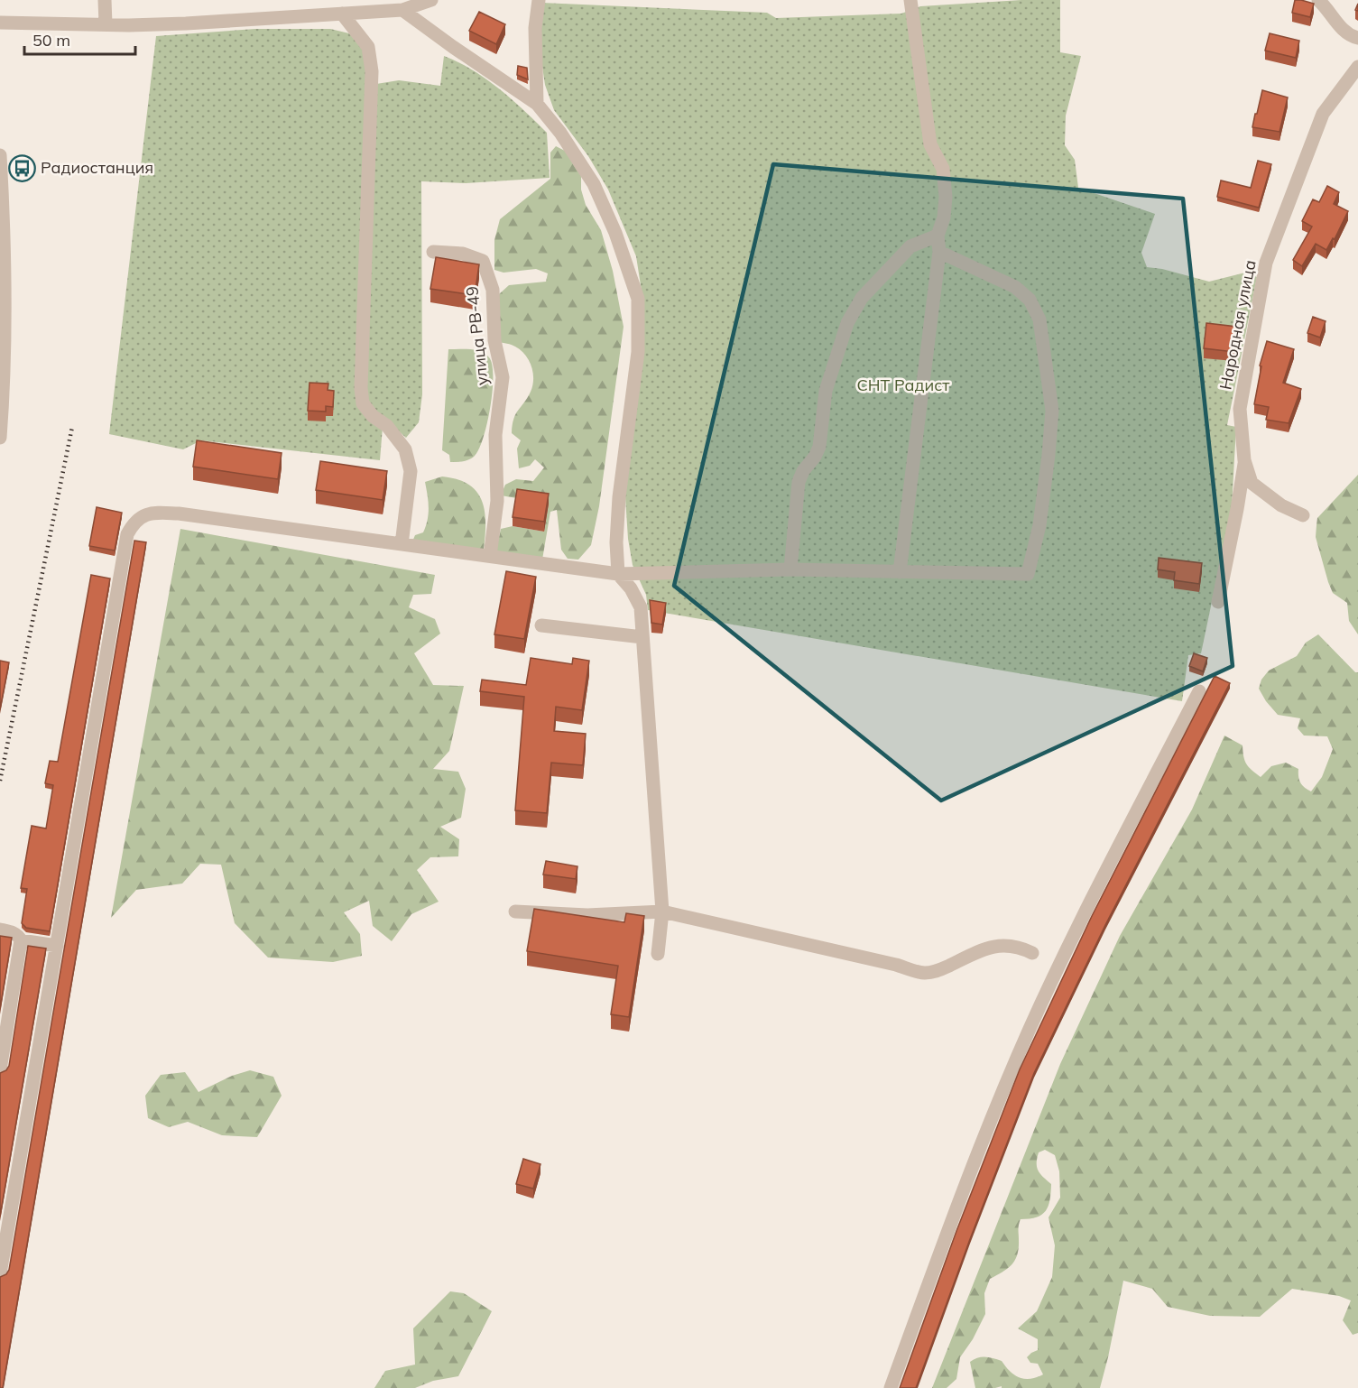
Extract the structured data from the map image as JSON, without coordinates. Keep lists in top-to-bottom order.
{
  "streets": {
    "street": ["Народная улица", "улица РВ-49"]
  },
  "parks": ["СНТ Радист"],
  "places": {
    "bus stop": ["Радиостанция"]
  },
  "scale_bar": "50 m"
}
